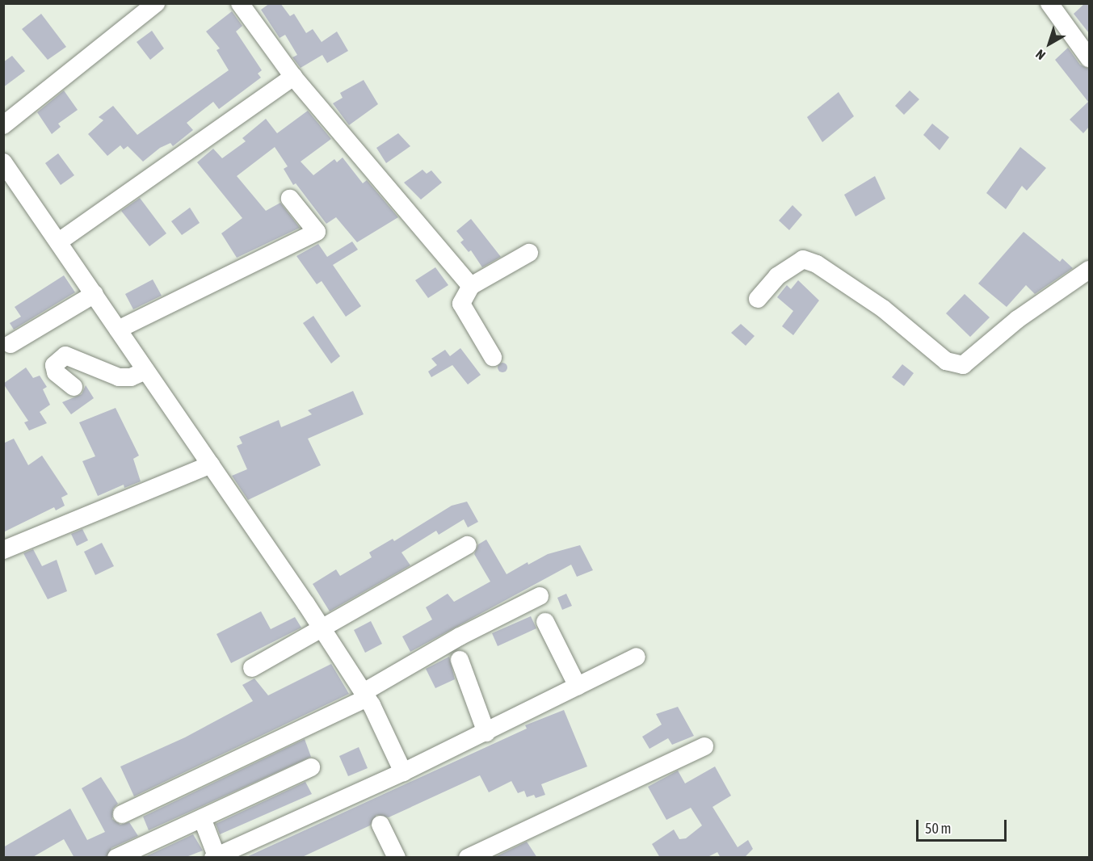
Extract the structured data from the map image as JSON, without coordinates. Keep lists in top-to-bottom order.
{
  "scale_bar": "50 m",
  "north": "bottom left"
}
